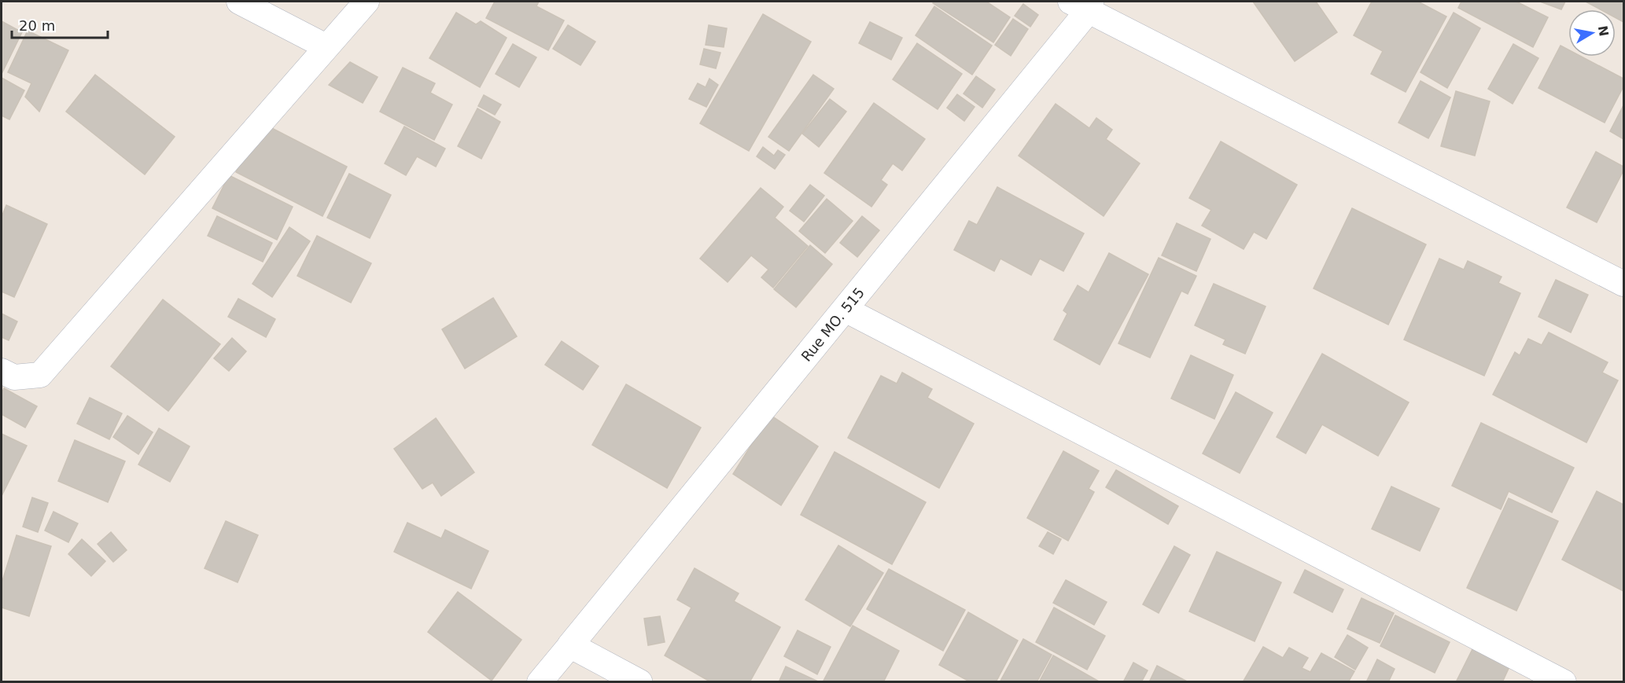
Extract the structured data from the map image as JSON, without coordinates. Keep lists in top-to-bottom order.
{
  "streets": {
    "street": ["Rue MO. 515"]
  },
  "scale_bar": "20 m",
  "north": "right"
}
